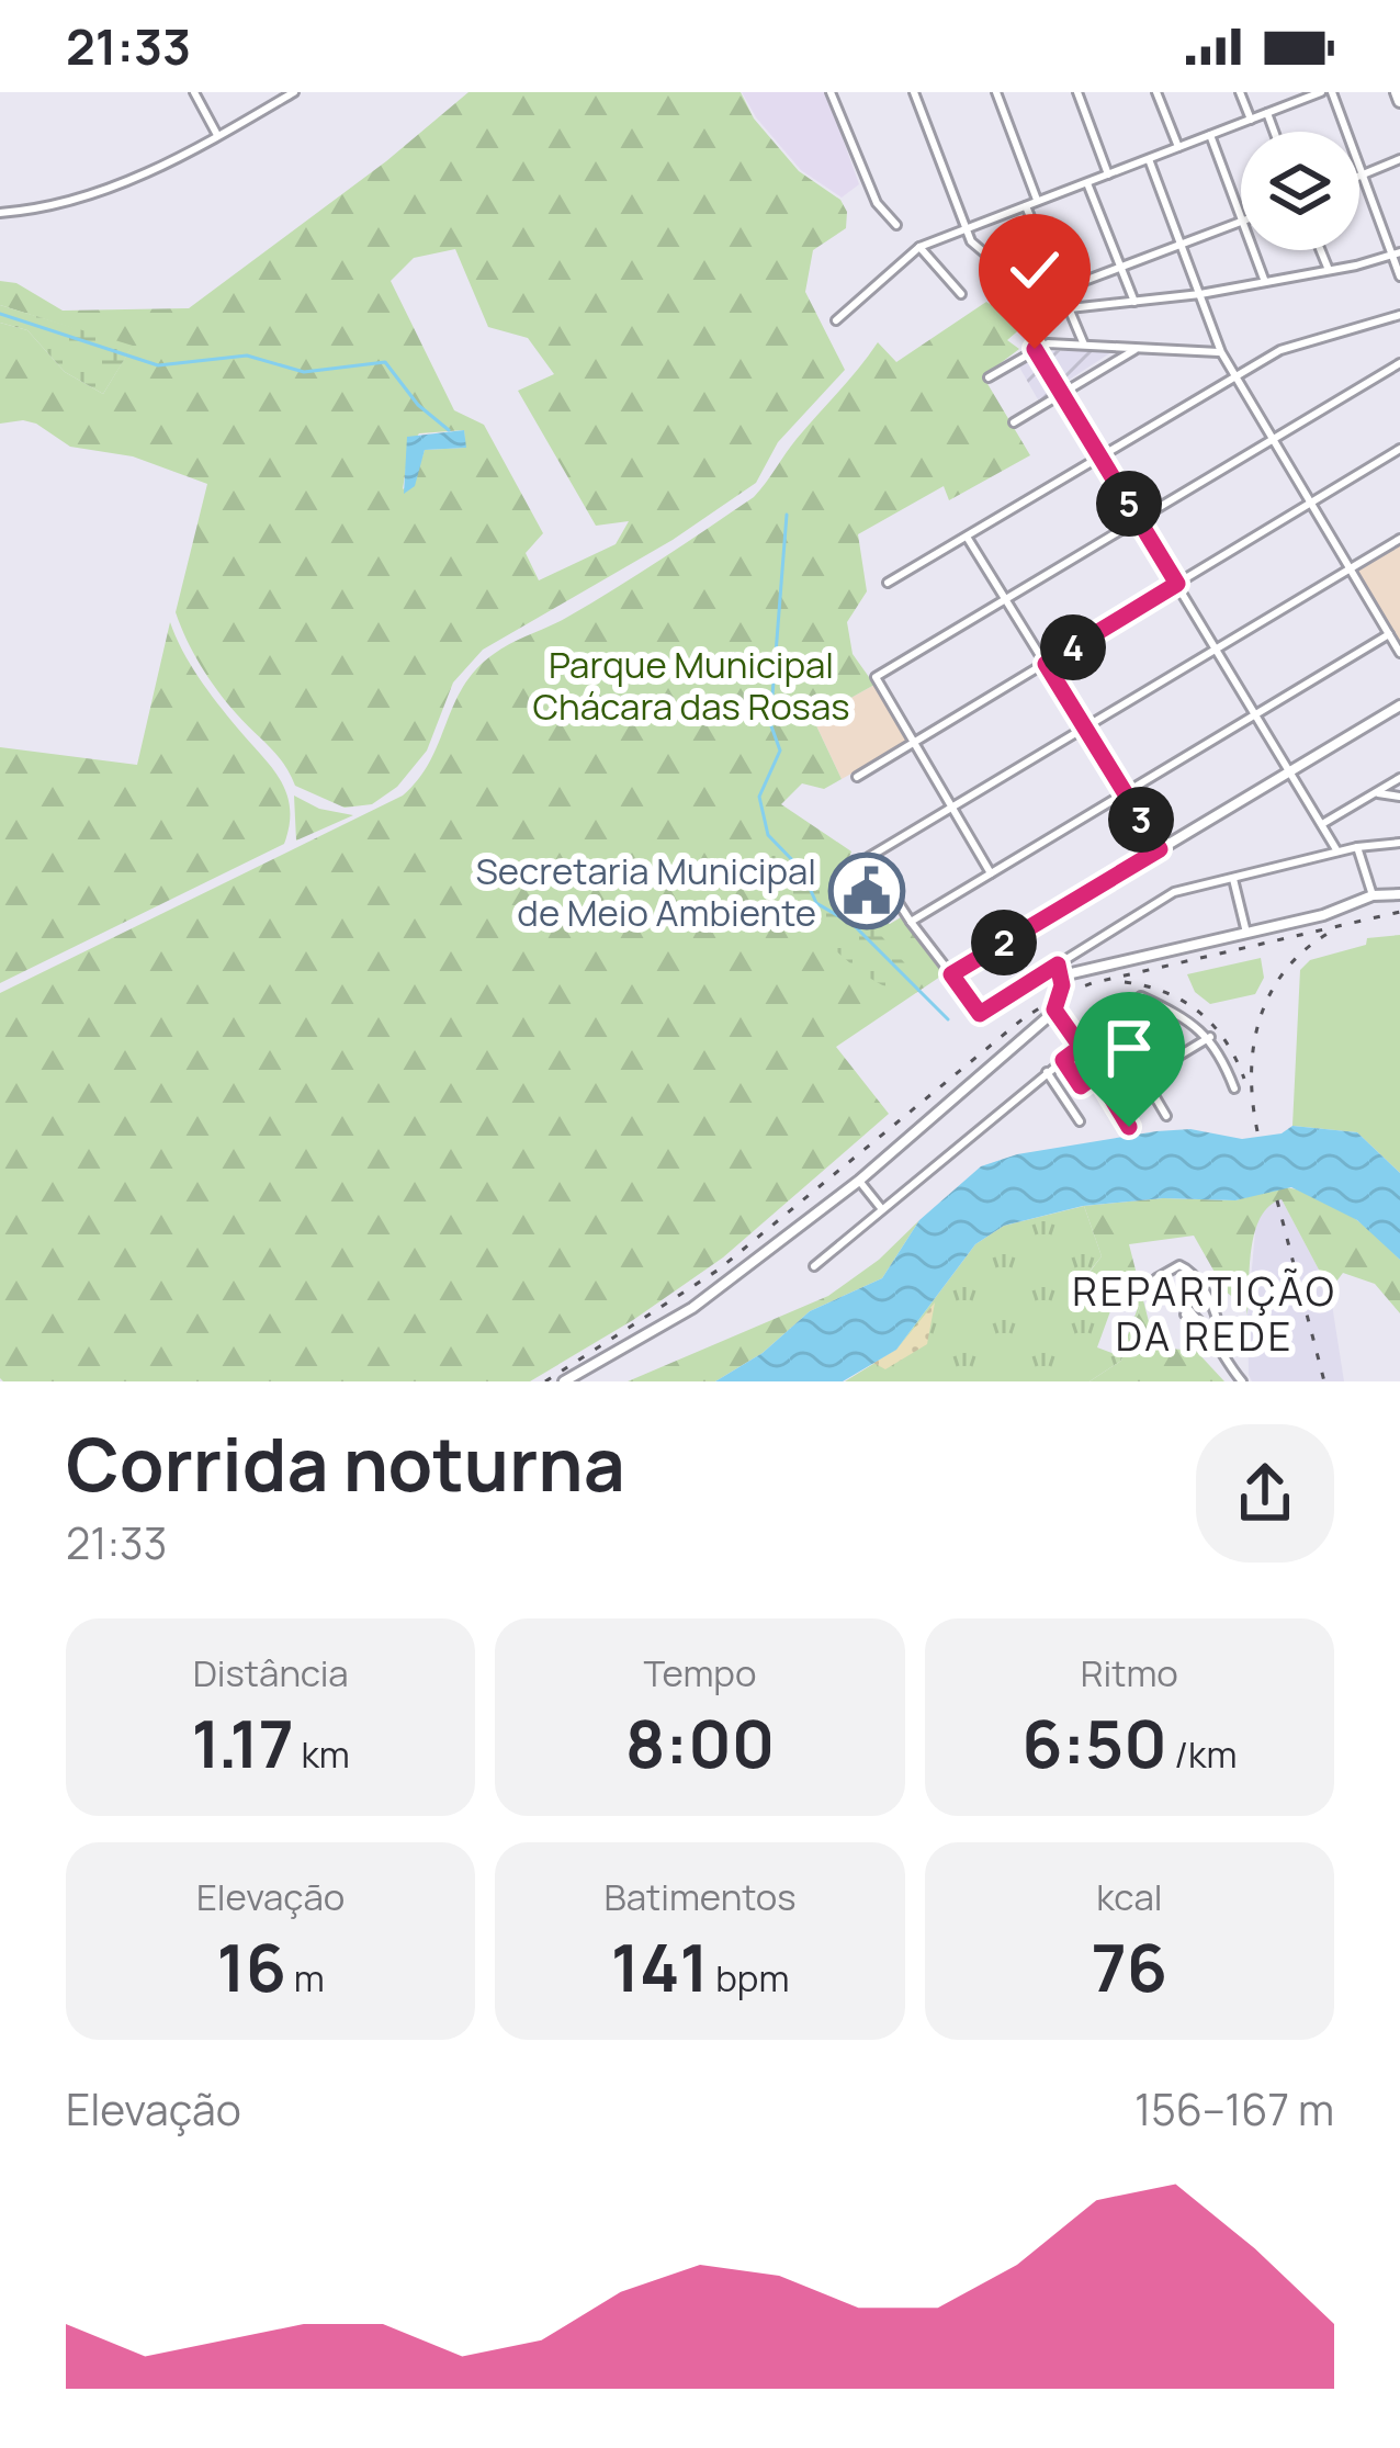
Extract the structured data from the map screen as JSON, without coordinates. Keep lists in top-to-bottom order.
{
  "districts": ["REPARTIÇÃO DA REDE"],
  "parks": ["Parque Municipal Chácara das Rosas"],
  "places": {
    "public building": ["Secretaria Municipal de Meio Ambiente"]
  },
  "page": {
    "status": "21:33",
    "pins": [
      "5",
      "4",
      "3",
      "2"
    ],
    "heading": ["Corrida noturna", "21:33"],
    "stats": [
      ["Distância", "1.17 km"],
      ["Tempo", "8:00"],
      ["Ritmo", "6:50 /km"],
      ["Elevação", "16 m"],
      ["Batimentos", "141 bpm"],
      ["kcal", "76"]
    ],
    "chart": ["Elevação", "156–167 m"]
  }
}
